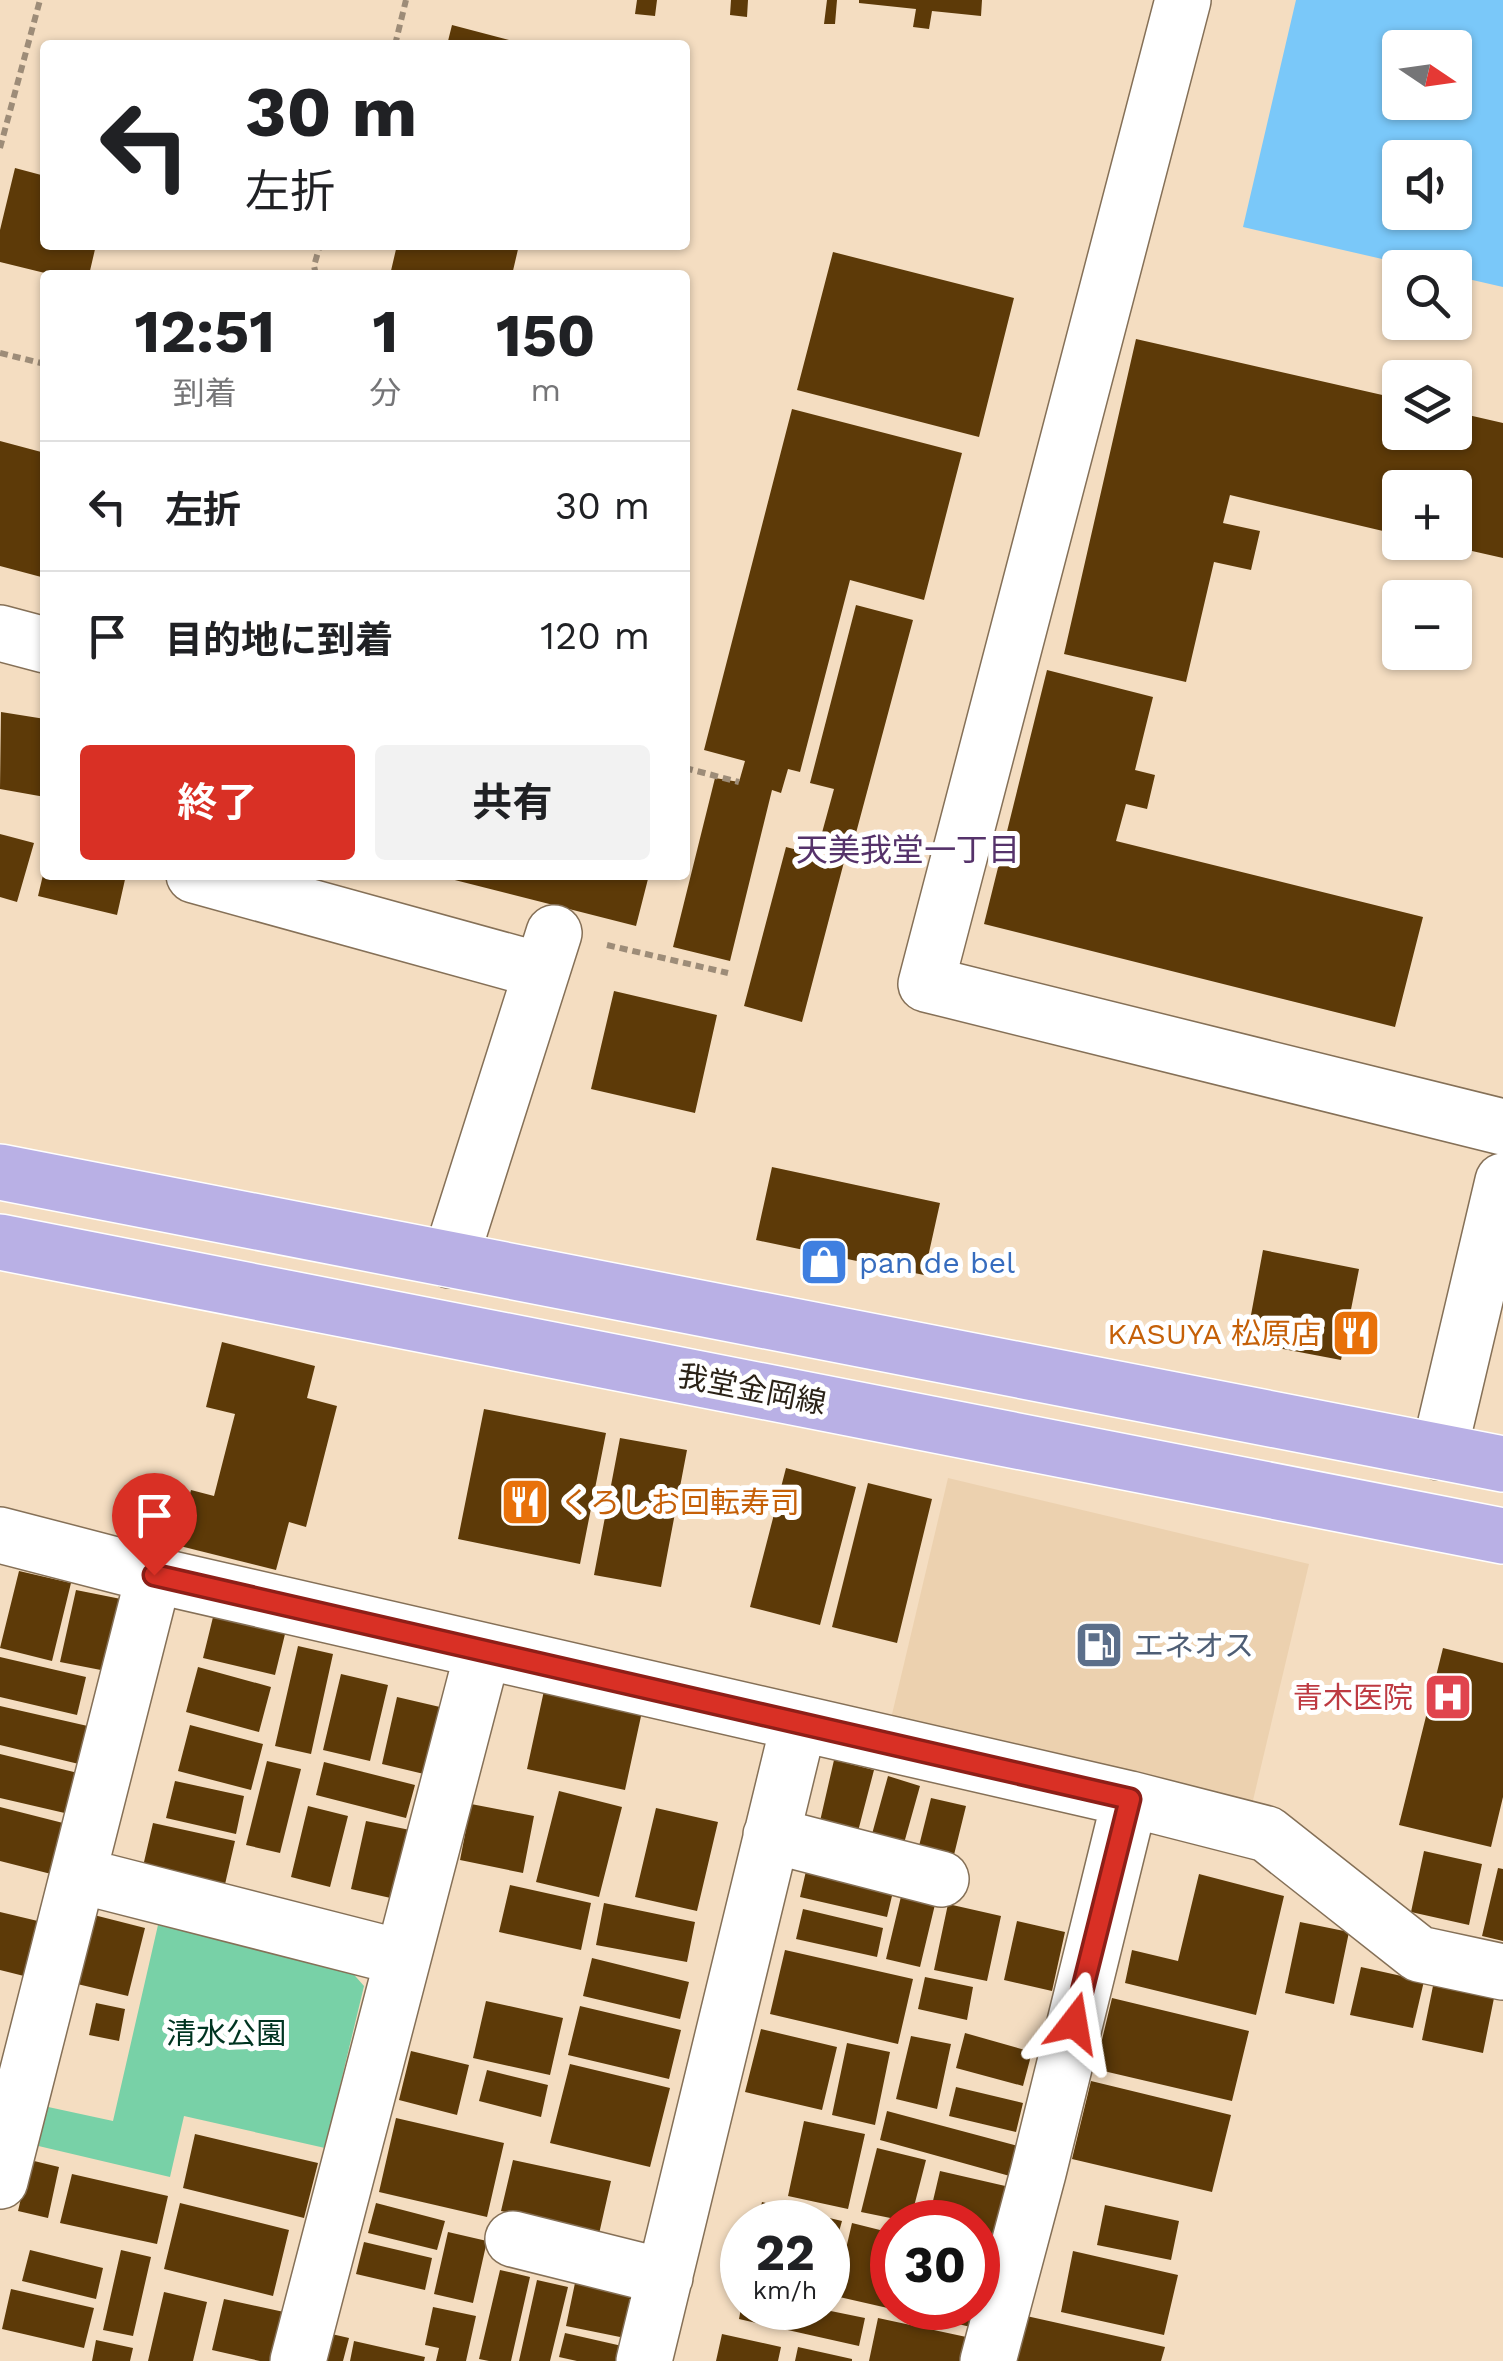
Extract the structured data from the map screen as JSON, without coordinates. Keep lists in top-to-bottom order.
{
  "streets": {
    "main road": ["我堂金岡線"]
  },
  "districts": ["天美我堂一丁目"],
  "parks": ["清水公園"],
  "places": {
    "shop": ["pan de bel"],
    "restaurant": ["KASUYA 松原店", "くろしお回転寿司"],
    "fuel station": ["エネオス"],
    "hospital": ["青木医院"]
  },
  "north": "right",
  "page": {
    "map_buttons": ["+", "−"],
    "turn": ["30 m", "左折"],
    "eta": [
      "12:51",
      "到着",
      "1",
      "分",
      "150",
      "m"
    ],
    "list": [
      {
        "name": "左折",
        "value": "30 m"
      },
      {
        "name": "目的地に到着",
        "value": "120 m"
      }
    ],
    "buttons": ["終了", "共有"],
    "speed": "22 km/h",
    "limit": "30"
  }
}
